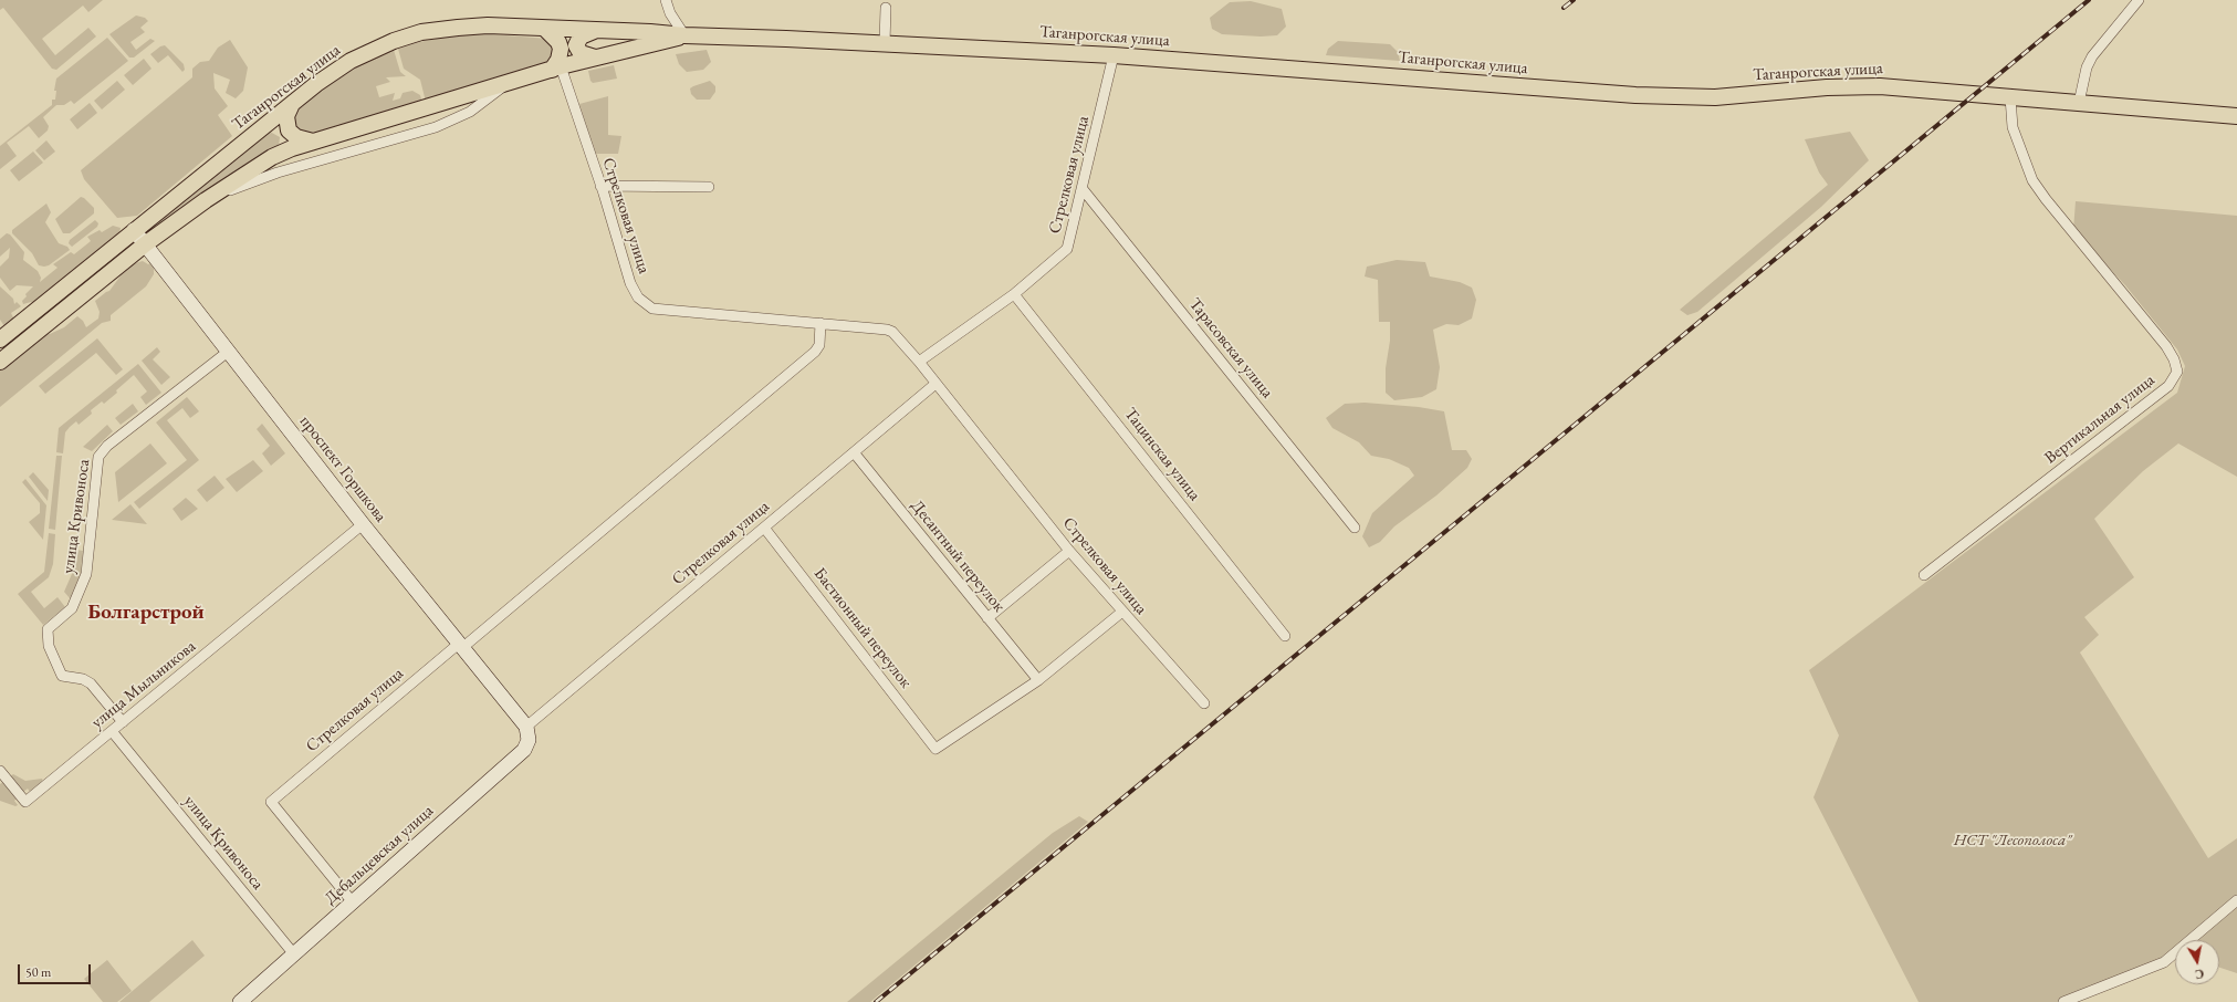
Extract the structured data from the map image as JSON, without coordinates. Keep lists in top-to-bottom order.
{
  "streets": {
    "main road": ["Таганрогская улица"],
    "street": [
      "Стрелковая улица",
      "Тарасовская улица",
      "Вертикальная улица",
      "Тацинская улица",
      "проспект Горшкова",
      "улица Кривоноса",
      "Десантный переулок",
      "Бастионный переулок",
      "улица Мыльникова",
      "Дебальцевская улица"
    ]
  },
  "crossings": [
    ["Таганрогская улица", "Стрелковая улица"],
    ["Таганрогская улица", "Вертикальная улица"],
    ["Таганрогская улица", "проспект Горшкова"],
    ["Стрелковая улица", "Тарасовская улица"],
    ["Стрелковая улица", "Тацинская улица"],
    ["Стрелковая улица", "проспект Горшкова"],
    ["Стрелковая улица", "Десантный переулок"],
    ["Стрелковая улица", "Бастионный переулок"],
    ["Стрелковая улица", "Дебальцевская улица"],
    ["проспект Горшкова", "улица Кривоноса"],
    ["проспект Горшкова", "улица Мыльникова"],
    ["проспект Горшкова", "Дебальцевская улица"],
    ["улица Кривоноса", "улица Мыльникова"],
    ["улица Кривоноса", "Дебальцевская улица"],
    ["Десантный переулок", "Бастионный переулок"]
  ],
  "districts": ["Болгарстрой"],
  "parks": ["НСТ \"Лесополоса\""],
  "scale_bar": "50 m",
  "north": "bottom"
}
